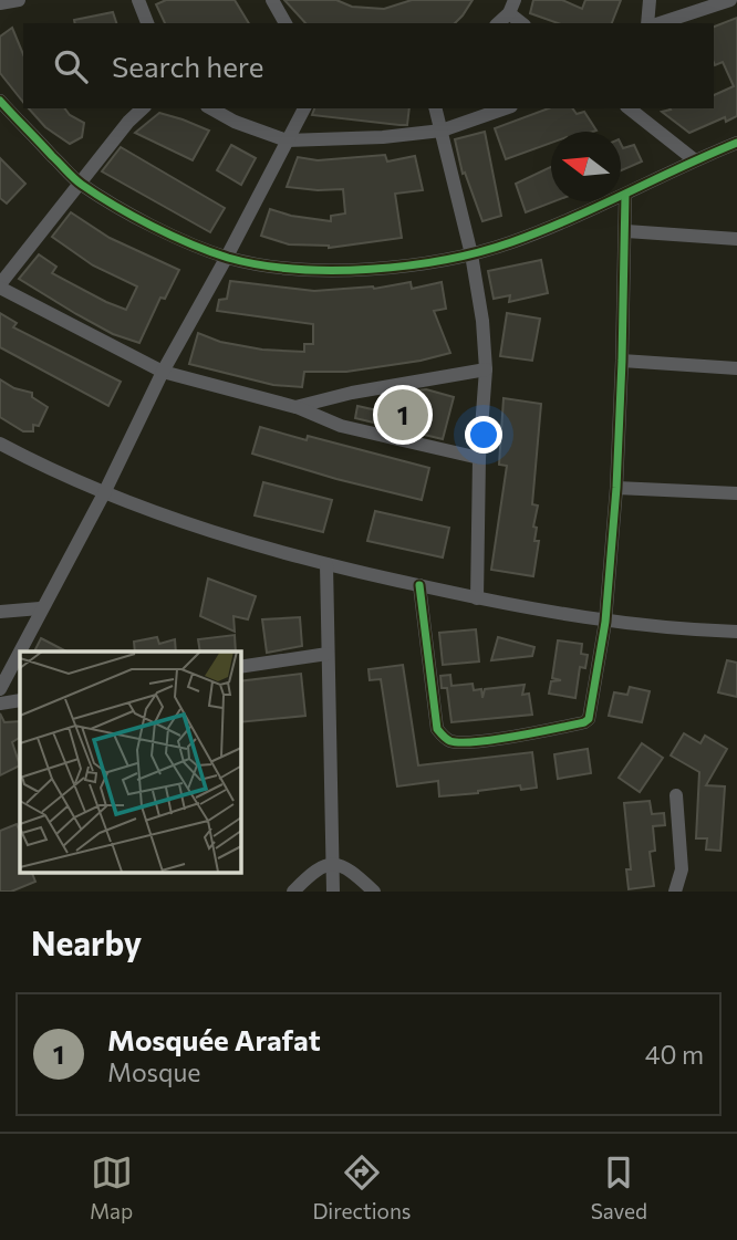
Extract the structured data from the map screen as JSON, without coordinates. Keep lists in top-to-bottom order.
{
  "north": "left",
  "page": {
    "search": "Search here",
    "pins": "1",
    "heading": "Nearby",
    "list": [
      {
        "mark": "1",
        "name": "Mosquée Arafat",
        "note": "Mosque",
        "value": "40 m"
      }
    ],
    "nav": ["Map", "Directions", "Saved"]
  }
}
